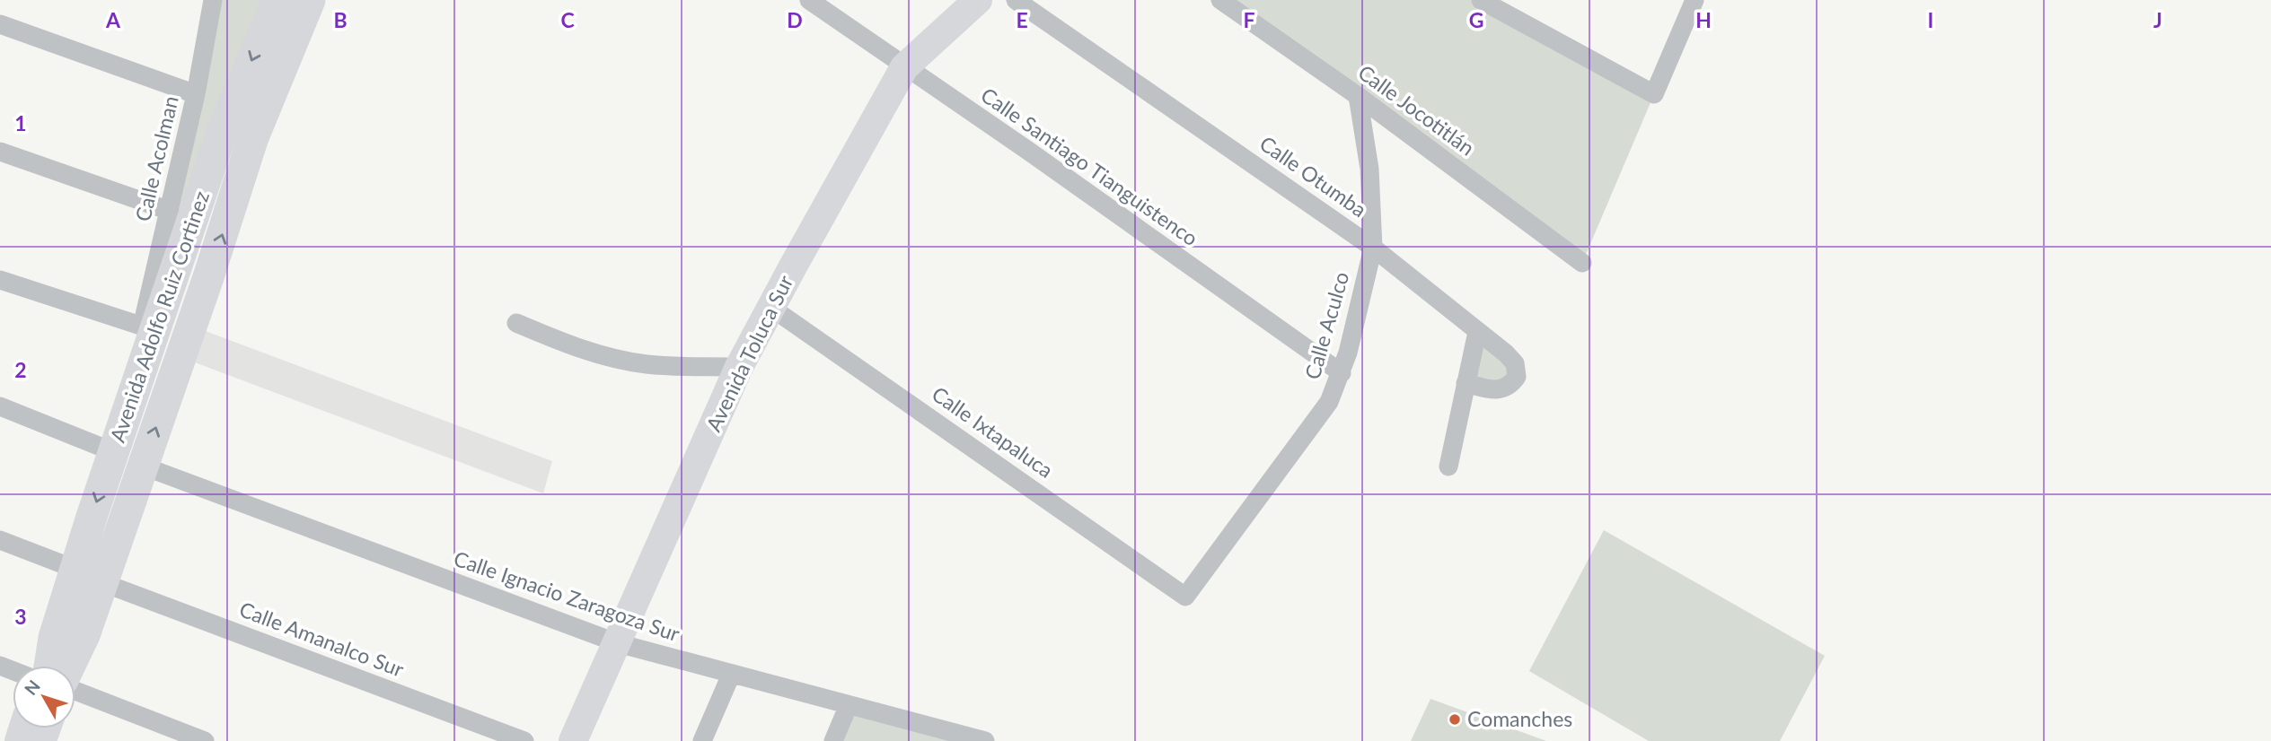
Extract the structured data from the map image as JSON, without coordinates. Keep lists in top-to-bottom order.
{
  "streets": {
    "main road": ["Avenida Adolfo Ruiz Cortinez"],
    "street": [
      "Calle Jocotitlán",
      "Calle Acolman",
      "Calle Santiago Tianguistenco",
      "Calle Otumba",
      "Calle Aculco",
      "Avenida Toluca Sur",
      "Calle Ixtapaluca",
      "Calle Ignacio Zaragoza Sur",
      "Calle Amanalco Sur"
    ]
  },
  "crossings": [
    ["Calle Jocotitlán", "Calle Aculco"],
    ["Calle Acolman", "Avenida Adolfo Ruiz Cortinez"],
    ["Calle Santiago Tianguistenco", "Calle Aculco"],
    ["Calle Santiago Tianguistenco", "Avenida Toluca Sur"],
    ["Calle Otumba", "Calle Aculco"],
    ["Avenida Adolfo Ruiz Cortinez", "Calle Ignacio Zaragoza Sur"],
    ["Avenida Adolfo Ruiz Cortinez", "Calle Amanalco Sur"],
    ["Calle Aculco", "Calle Ixtapaluca"],
    ["Avenida Toluca Sur", "Calle Ixtapaluca"],
    ["Avenida Toluca Sur", "Calle Ignacio Zaragoza Sur"]
  ],
  "places": ["Comanches"],
  "north": "top left",
  "grid": {
    "columns": [
      "A",
      "B",
      "C",
      "D",
      "E",
      "F",
      "G",
      "H",
      "I",
      "J"
    ],
    "rows": ["1", "2", "3"]
  }
}
